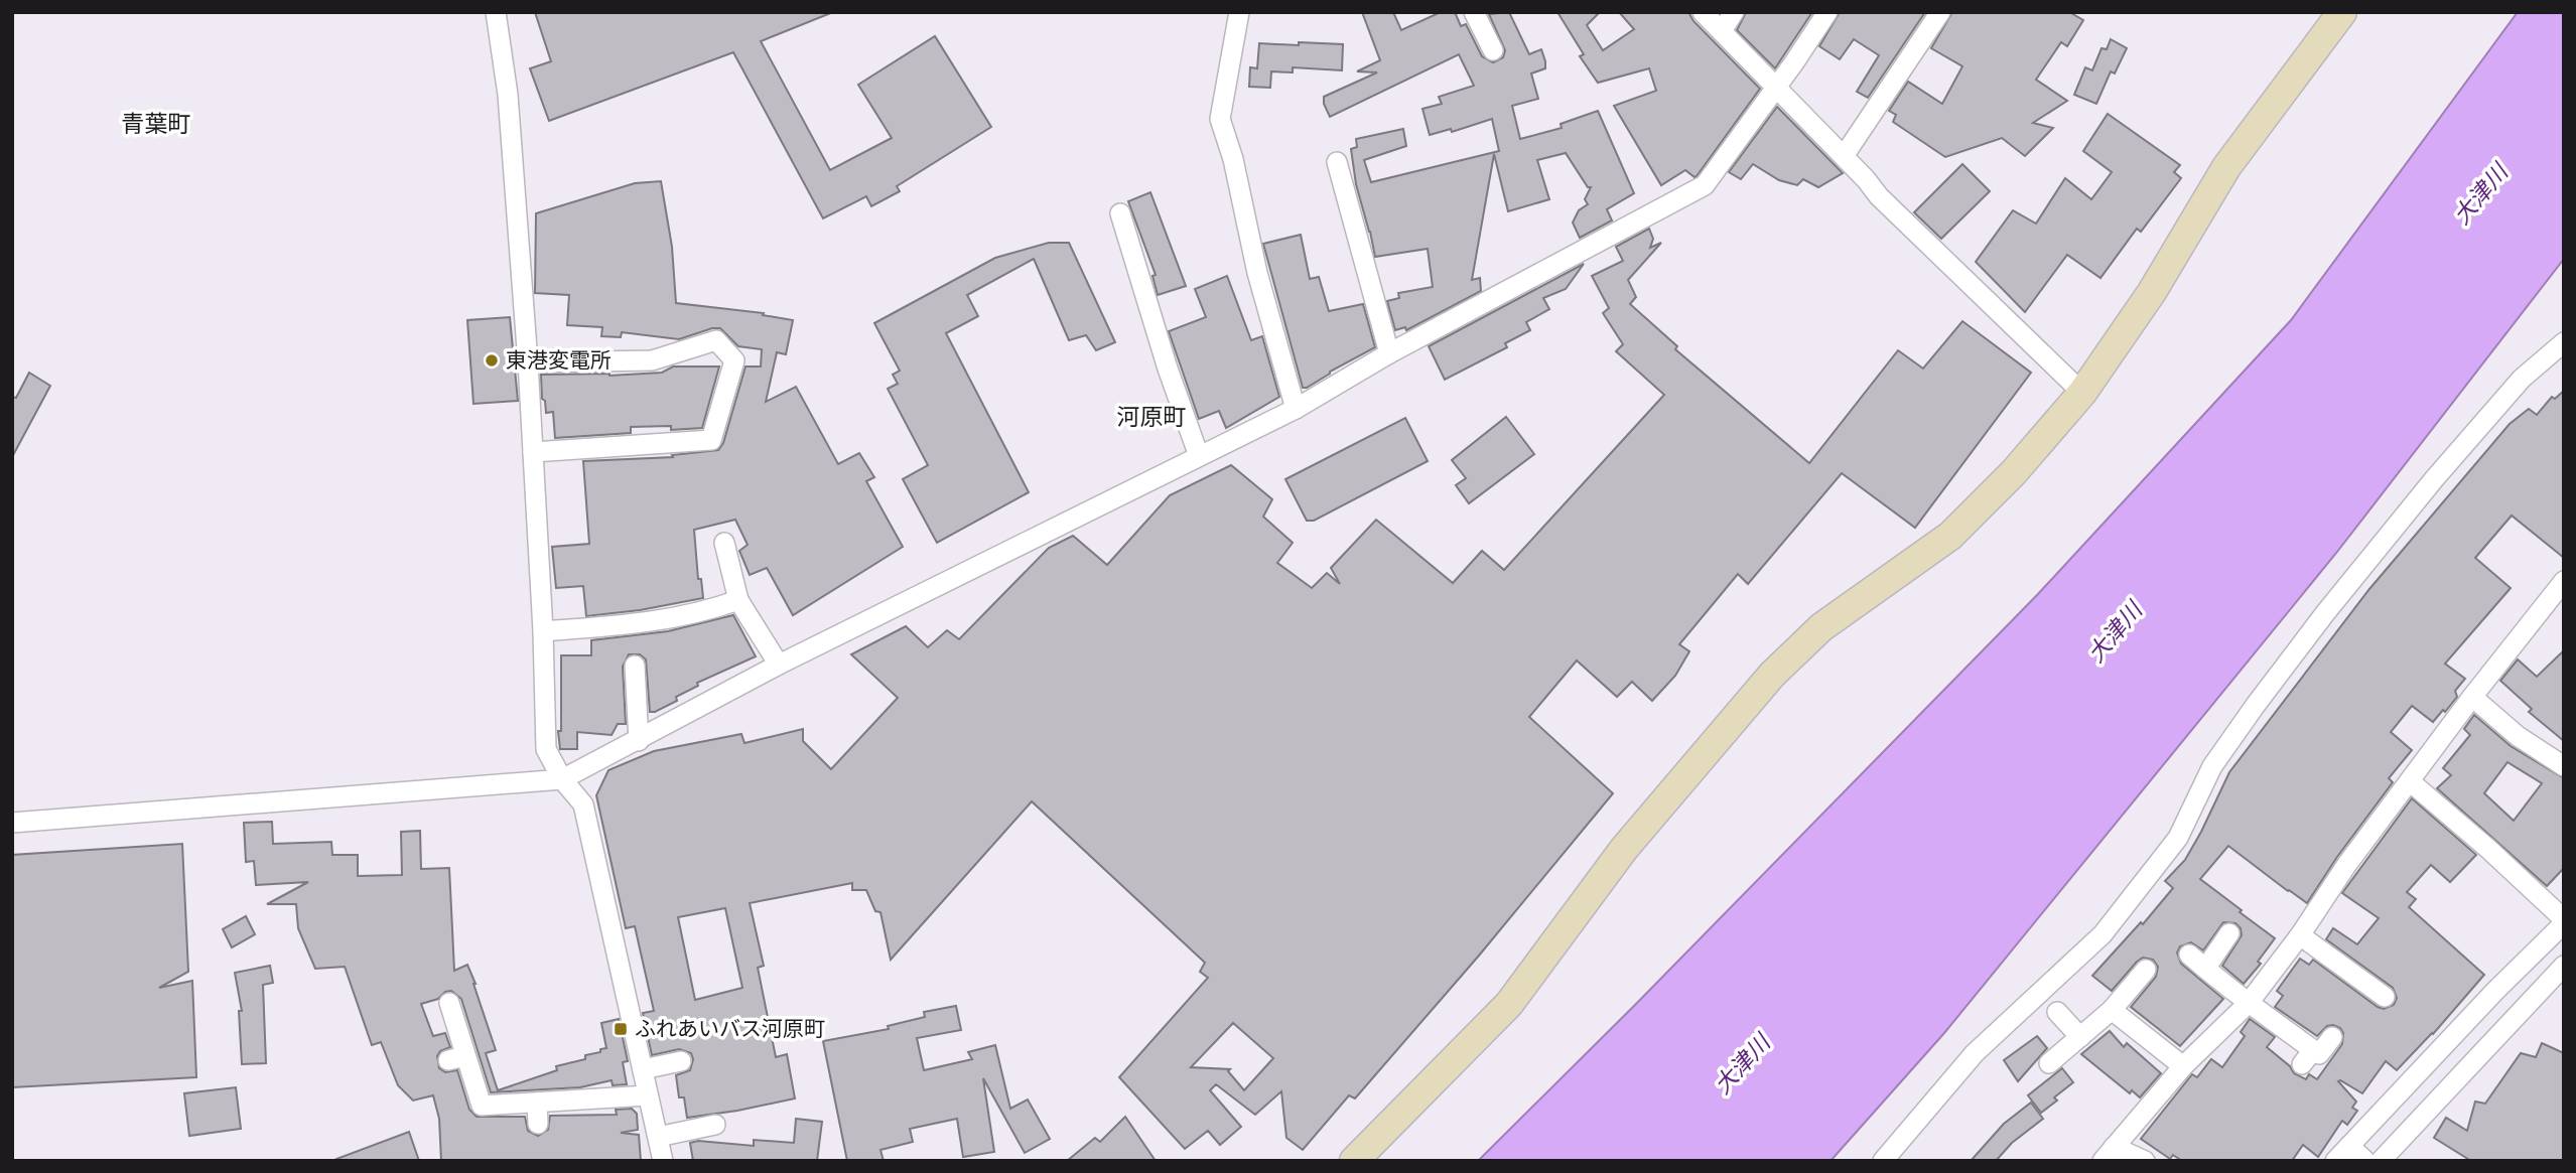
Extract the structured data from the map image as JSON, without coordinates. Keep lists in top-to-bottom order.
{
  "districts": ["青葉町", "河原町"],
  "water": ["大津川"],
  "places": {
    "other": ["東港変電所"],
    "transit": ["ふれあいバス河原町"]
  }
}
